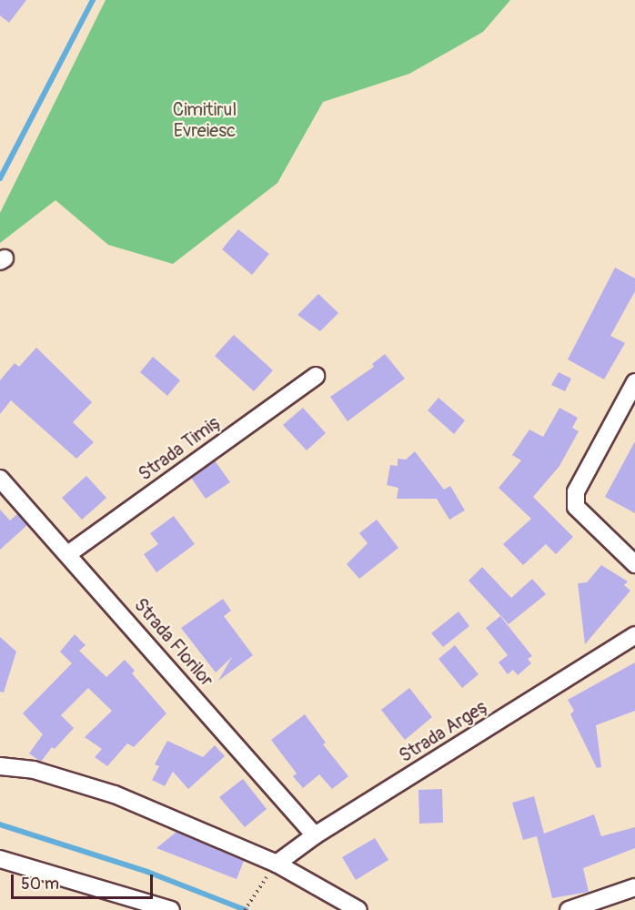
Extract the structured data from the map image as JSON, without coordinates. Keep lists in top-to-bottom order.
{
  "streets": {
    "street": ["Strada Timiș", "Strada Florilor", "Strada Argeș"]
  },
  "crossings": [
    ["Strada Timiș", "Strada Florilor"],
    ["Strada Florilor", "Strada Argeș"]
  ],
  "parks": ["Cimitirul Evreiesc"],
  "scale_bar": "50 m"
}
